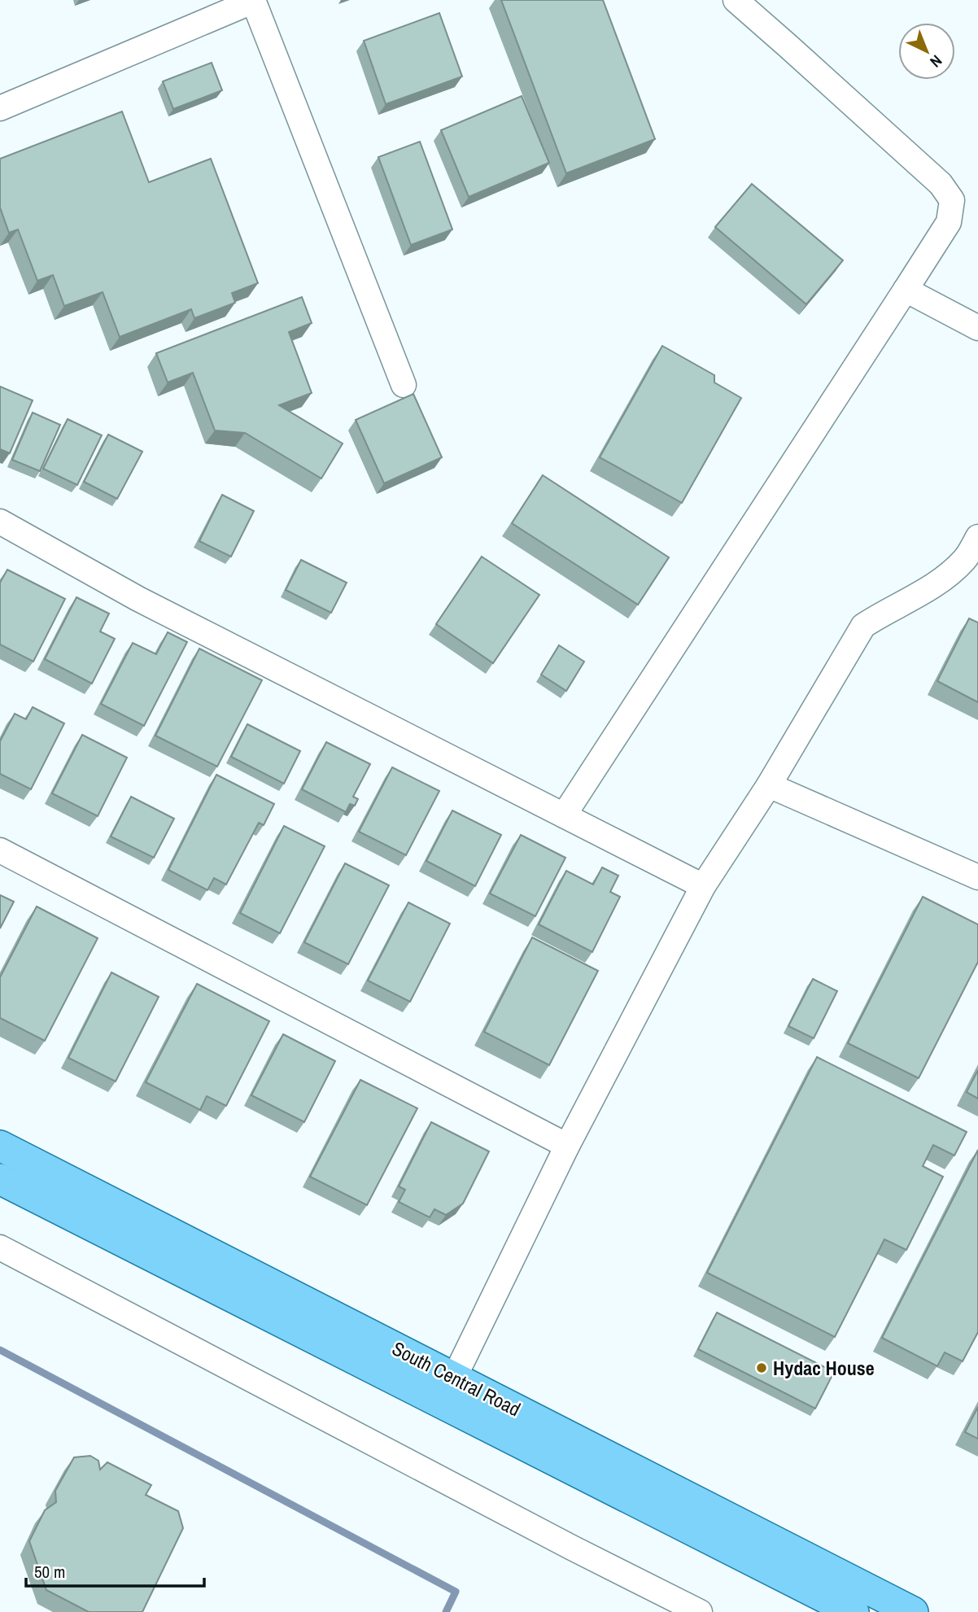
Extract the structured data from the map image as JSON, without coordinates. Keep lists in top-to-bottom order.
{
  "streets": {
    "main road": ["South Central Road"]
  },
  "places": ["Hydac House"],
  "scale_bar": "50 m",
  "north": "bottom right"
}
